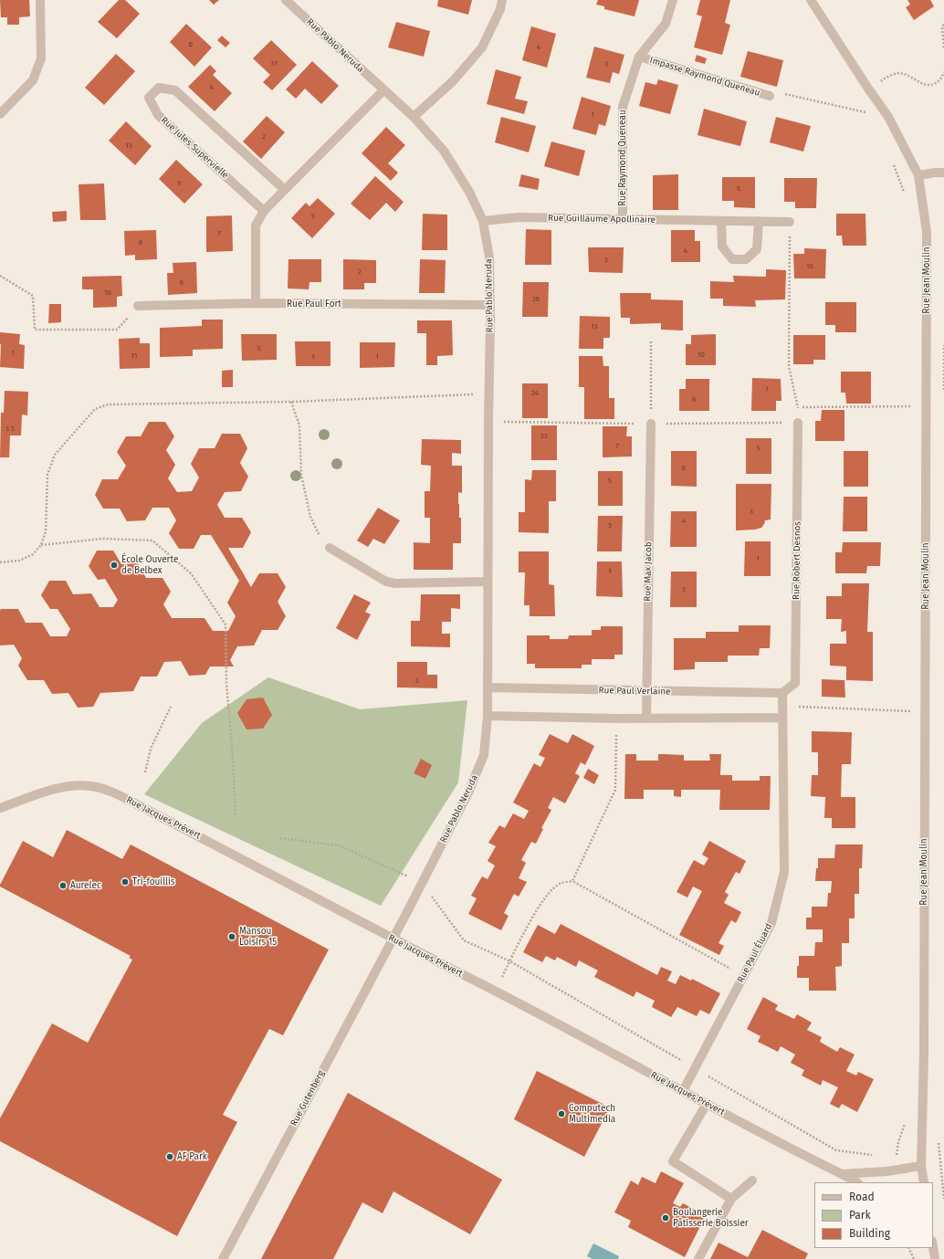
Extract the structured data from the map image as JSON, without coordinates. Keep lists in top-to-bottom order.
{
  "streets": {
    "street": [
      "Rue Pablo Neruda",
      "Impasse Raymond Queneau",
      "Rue Jules Supervielle",
      "Rue Raymond Queneau",
      "Rue Guillaume Apollinaire",
      "Rue Jean Moulin",
      "Rue Paul Fort",
      "Rue Robert Desnos",
      "Rue Max Jacob",
      "Rue Paul Verlaine",
      "Rue Jacques Prévert",
      "Rue Paul Éluard",
      "Rue Gutenberg"
    ]
  },
  "crossings": [
    ["Rue Pablo Neruda", "Rue Guillaume Apollinaire"],
    ["Rue Pablo Neruda", "Rue Paul Fort"],
    ["Rue Pablo Neruda", "Rue Paul Verlaine"],
    ["Rue Pablo Neruda", "Rue Jacques Prévert"],
    ["Rue Pablo Neruda", "Rue Gutenberg"],
    ["Impasse Raymond Queneau", "Rue Raymond Queneau"],
    ["Rue Raymond Queneau", "Rue Guillaume Apollinaire"],
    ["Rue Robert Desnos", "Rue Paul Verlaine"],
    ["Rue Robert Desnos", "Rue Paul Éluard"],
    ["Rue Max Jacob", "Rue Paul Verlaine"],
    ["Rue Paul Verlaine", "Rue Paul Éluard"],
    ["Rue Jacques Prévert", "Rue Paul Éluard"],
    ["Rue Jacques Prévert", "Rue Gutenberg"]
  ],
  "places": [
    "École Ouverte de Belbex",
    "Tri-fouillis",
    "Aurelec",
    "Mansou Loisirs 15",
    "Computech Multimedia",
    "AF Park",
    "Boulangerie Pâtisserie Boissier"
  ],
  "house_numbers": [
    "6",
    "4",
    "31",
    "3",
    "4",
    "1",
    "2",
    "13",
    "9",
    "5",
    "5",
    "7",
    "8",
    "4",
    "2",
    "10",
    "2",
    "6",
    "10",
    "26",
    "13",
    "5",
    "1",
    "10",
    "11",
    "3",
    "1",
    "7",
    "24",
    "8",
    "3 5",
    "22",
    "7",
    "5",
    "6",
    "5",
    "3",
    "4",
    "3",
    "1",
    "1",
    "2",
    "5"
  ],
  "legend": ["Road", "Park", "Building"]
}
